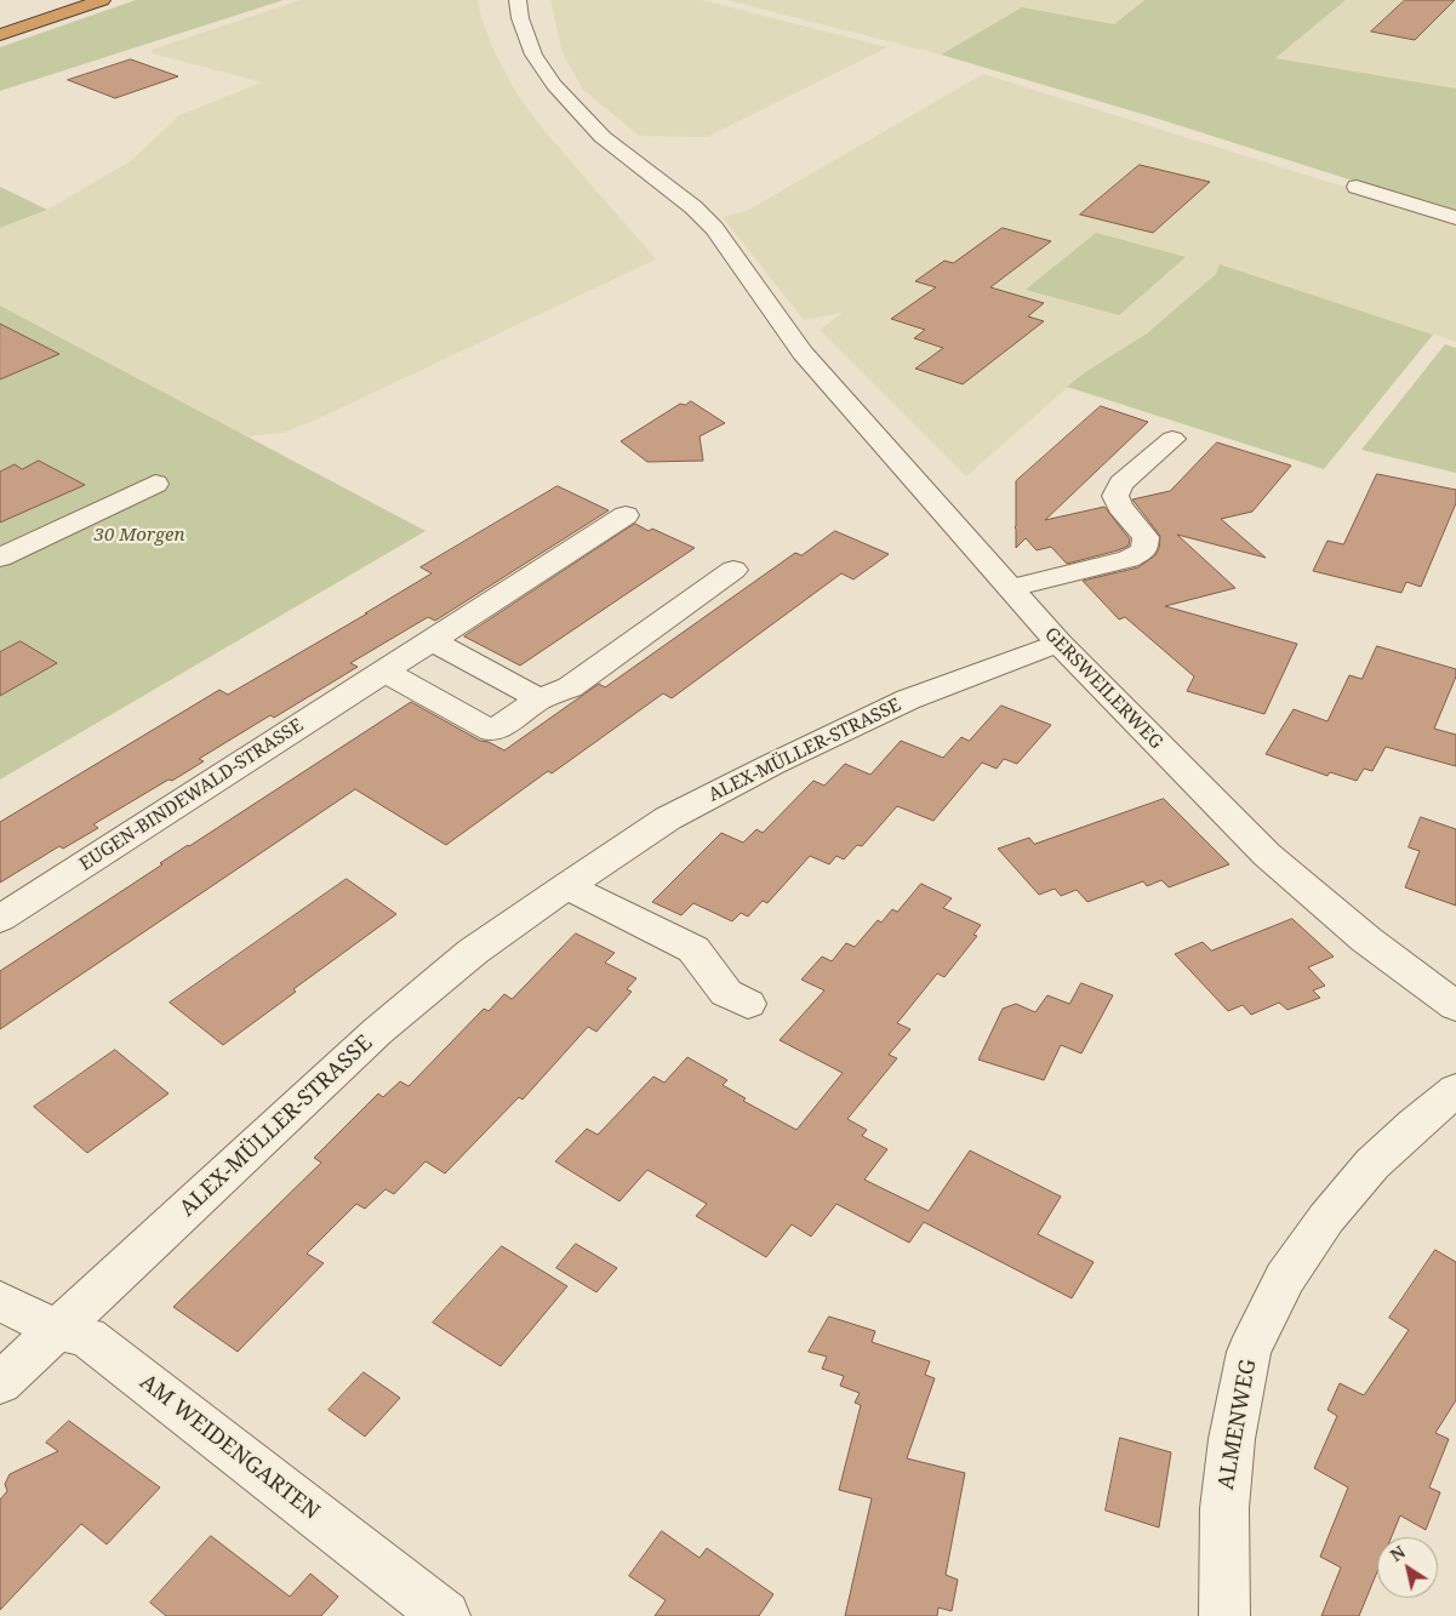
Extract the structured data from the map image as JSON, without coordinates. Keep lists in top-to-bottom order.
{
  "streets": {
    "street": [
      "GERSWEILERWEG",
      "ALEX-MÜLLER-STRASSE",
      "EUGEN-BINDEWALD-STRASSE",
      "ALMENWEG",
      "AM WEIDENGARTEN"
    ]
  },
  "crossings": [
    ["GERSWEILERWEG", "ALEX-MÜLLER-STRASSE"],
    ["ALEX-MÜLLER-STRASSE", "AM WEIDENGARTEN"]
  ],
  "parks": ["30 Morgen"],
  "north": "top left"
}
